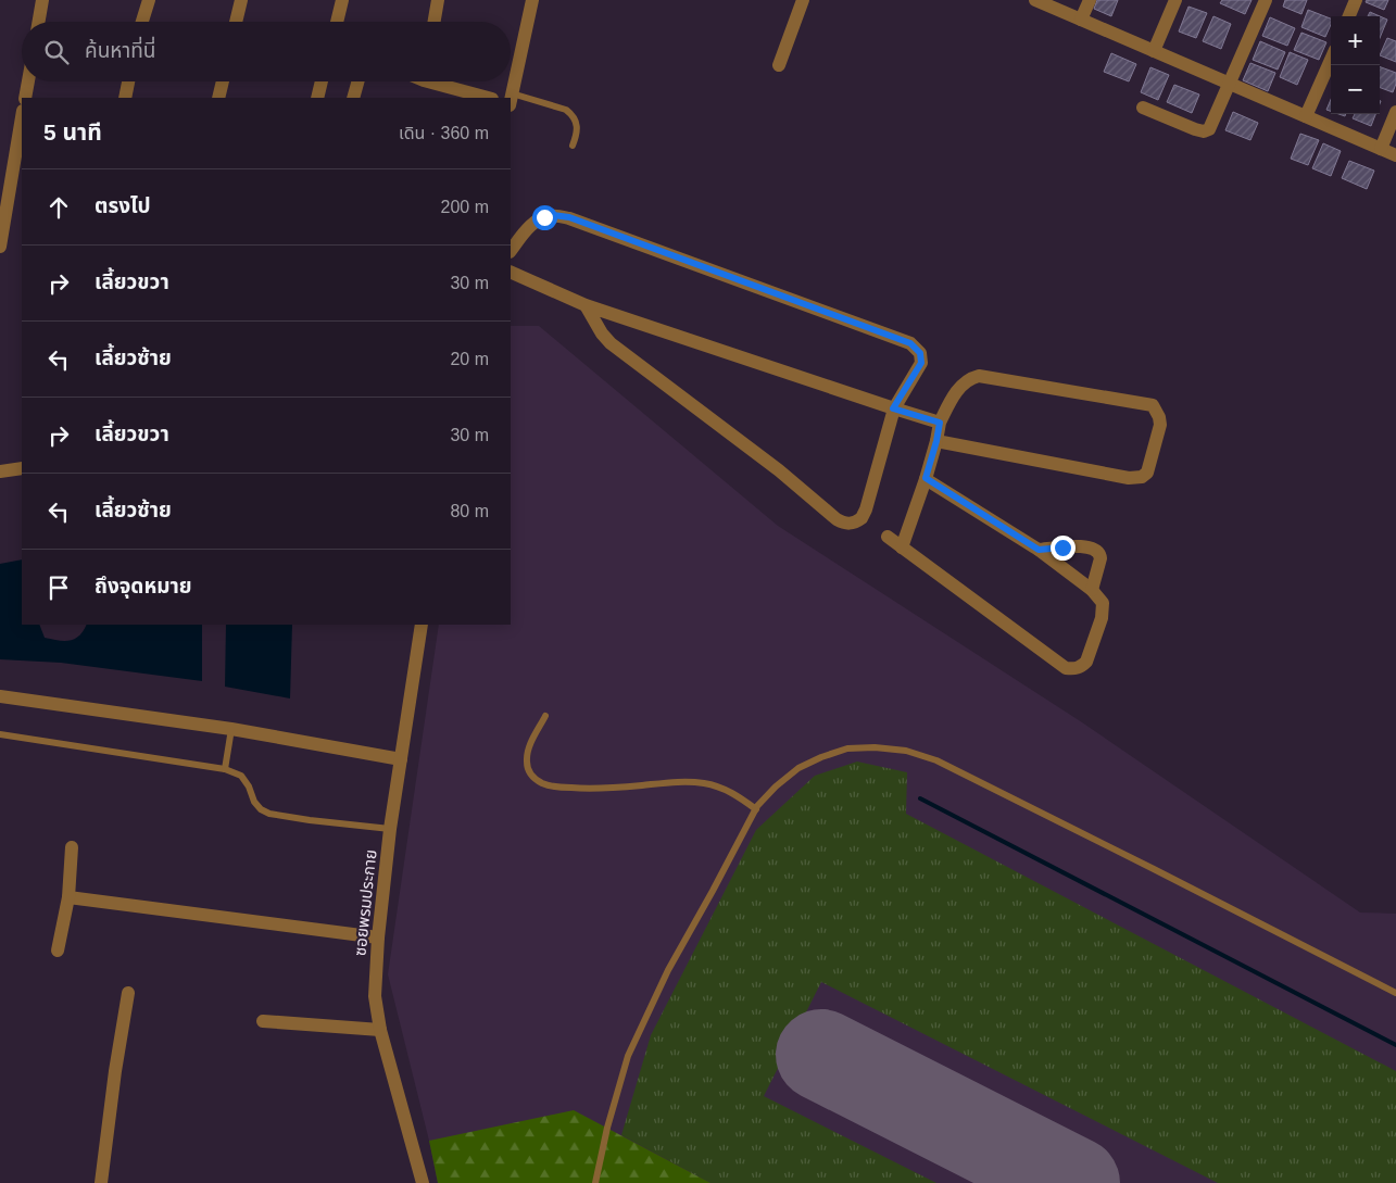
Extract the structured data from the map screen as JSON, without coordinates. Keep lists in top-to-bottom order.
{
  "streets": {
    "street": ["ซอยพรมประกาย"]
  },
  "page": {
    "map_buttons": ["+", "−"],
    "search": "ค้นหาที่นี่",
    "heading": ["5 นาที", "เดิน · 360 m"],
    "list": [
      ["ตรงไป", "200 m"],
      ["เลี้ยวขวา", "30 m"],
      ["เลี้ยวซ้าย", "20 m"],
      ["เลี้ยวขวา", "30 m"],
      ["เลี้ยวซ้าย", "80 m"],
      "ถึงจุดหมาย"
    ]
  }
}
